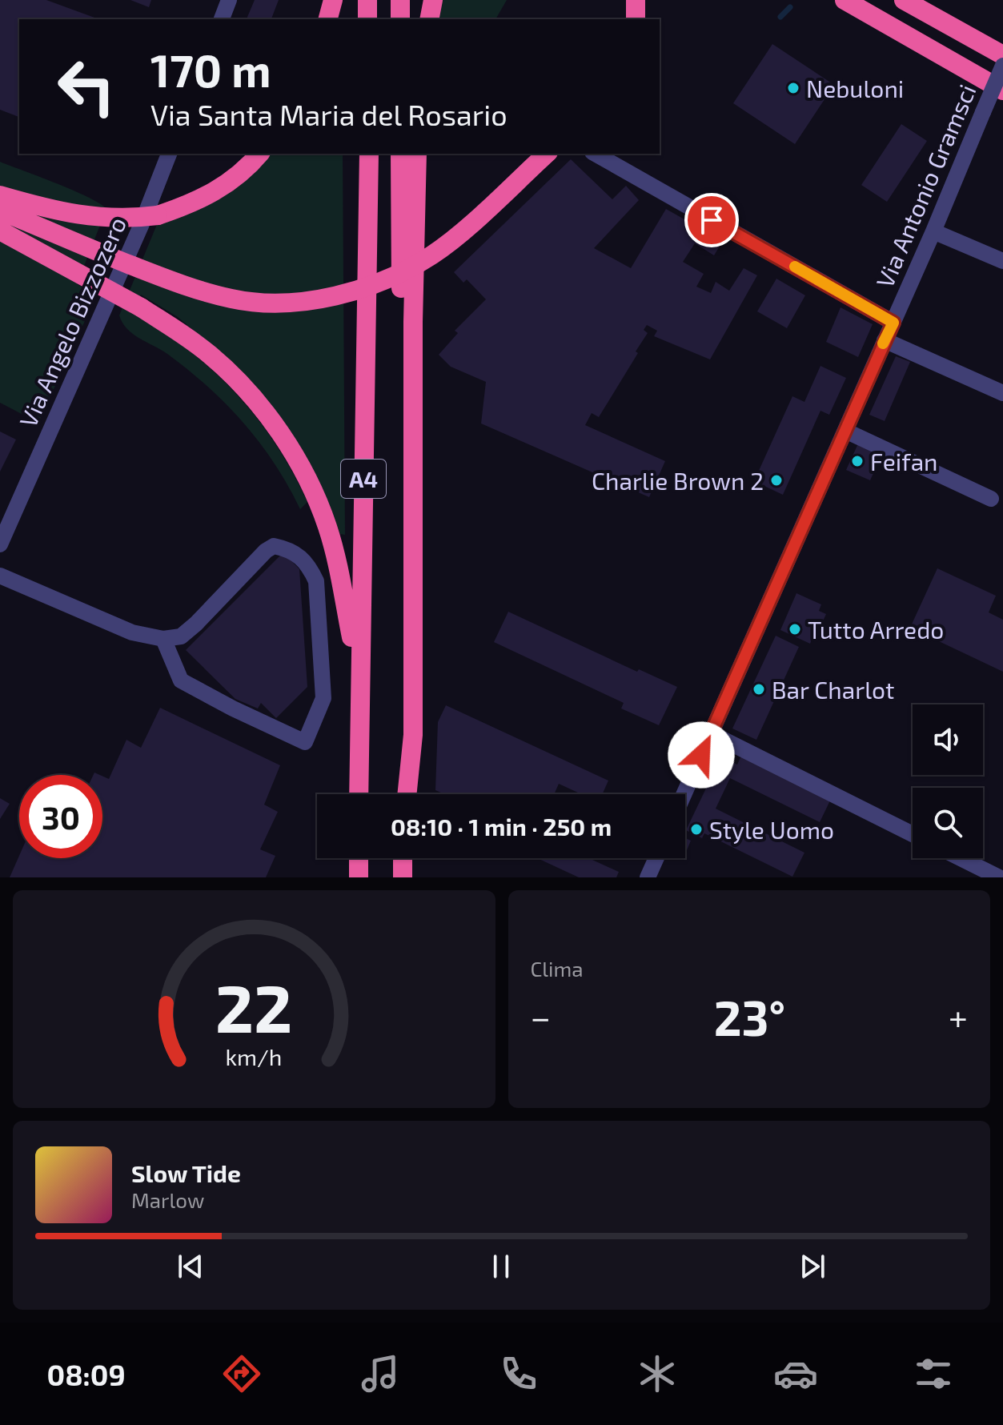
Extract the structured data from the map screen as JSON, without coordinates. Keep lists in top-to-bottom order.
{
  "streets": {
    "highway": ["A4"],
    "street": ["Via Antonio Gramsci", "Via Angelo Bizzozero"]
  },
  "places": [
    "Nebuloni",
    "Feifan",
    "Charlie Brown 2",
    "Tutto Arredo",
    "Bar Charlot",
    "Style Uomo"
  ],
  "page": {
    "turn": ["170 m", "Via Santa Maria del Rosario"],
    "limit": "30",
    "trip": "08:10 · 1 min · 250 m",
    "tile": "Clima",
    "heat": ["−", "23°", "+"],
    "song": ["Slow Tide", "Marlow"],
    "tabs": "08:09",
    "gauge": ["22", "km/h"]
  }
}
